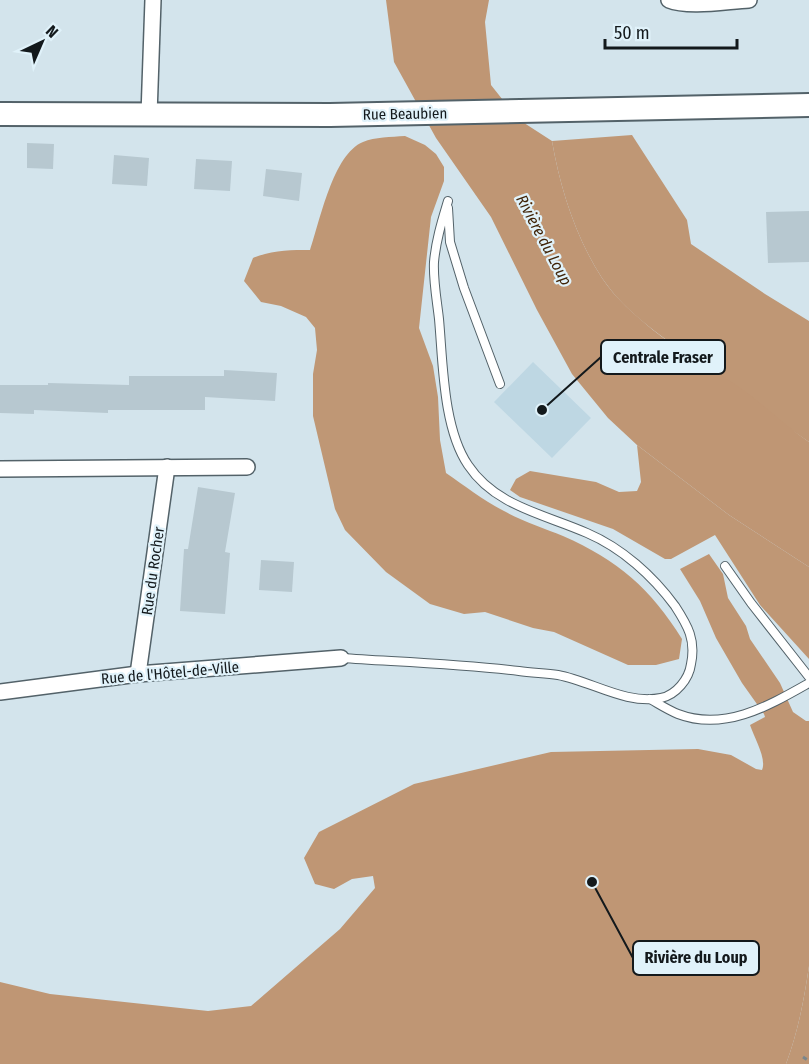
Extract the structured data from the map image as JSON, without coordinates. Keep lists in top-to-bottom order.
{
  "streets": {
    "main road": ["Rue Beaubien"],
    "street": ["Rue du Rocher", "Rue de l'Hôtel-de-Ville"]
  },
  "crossings": [
    ["Rue du Rocher", "Rue de l'Hôtel-de-Ville"]
  ],
  "water": ["Rivière du Loup"],
  "places": ["Centrale Fraser", "Rivière du Loup"],
  "scale_bar": "50 m",
  "north": "top right"
}
